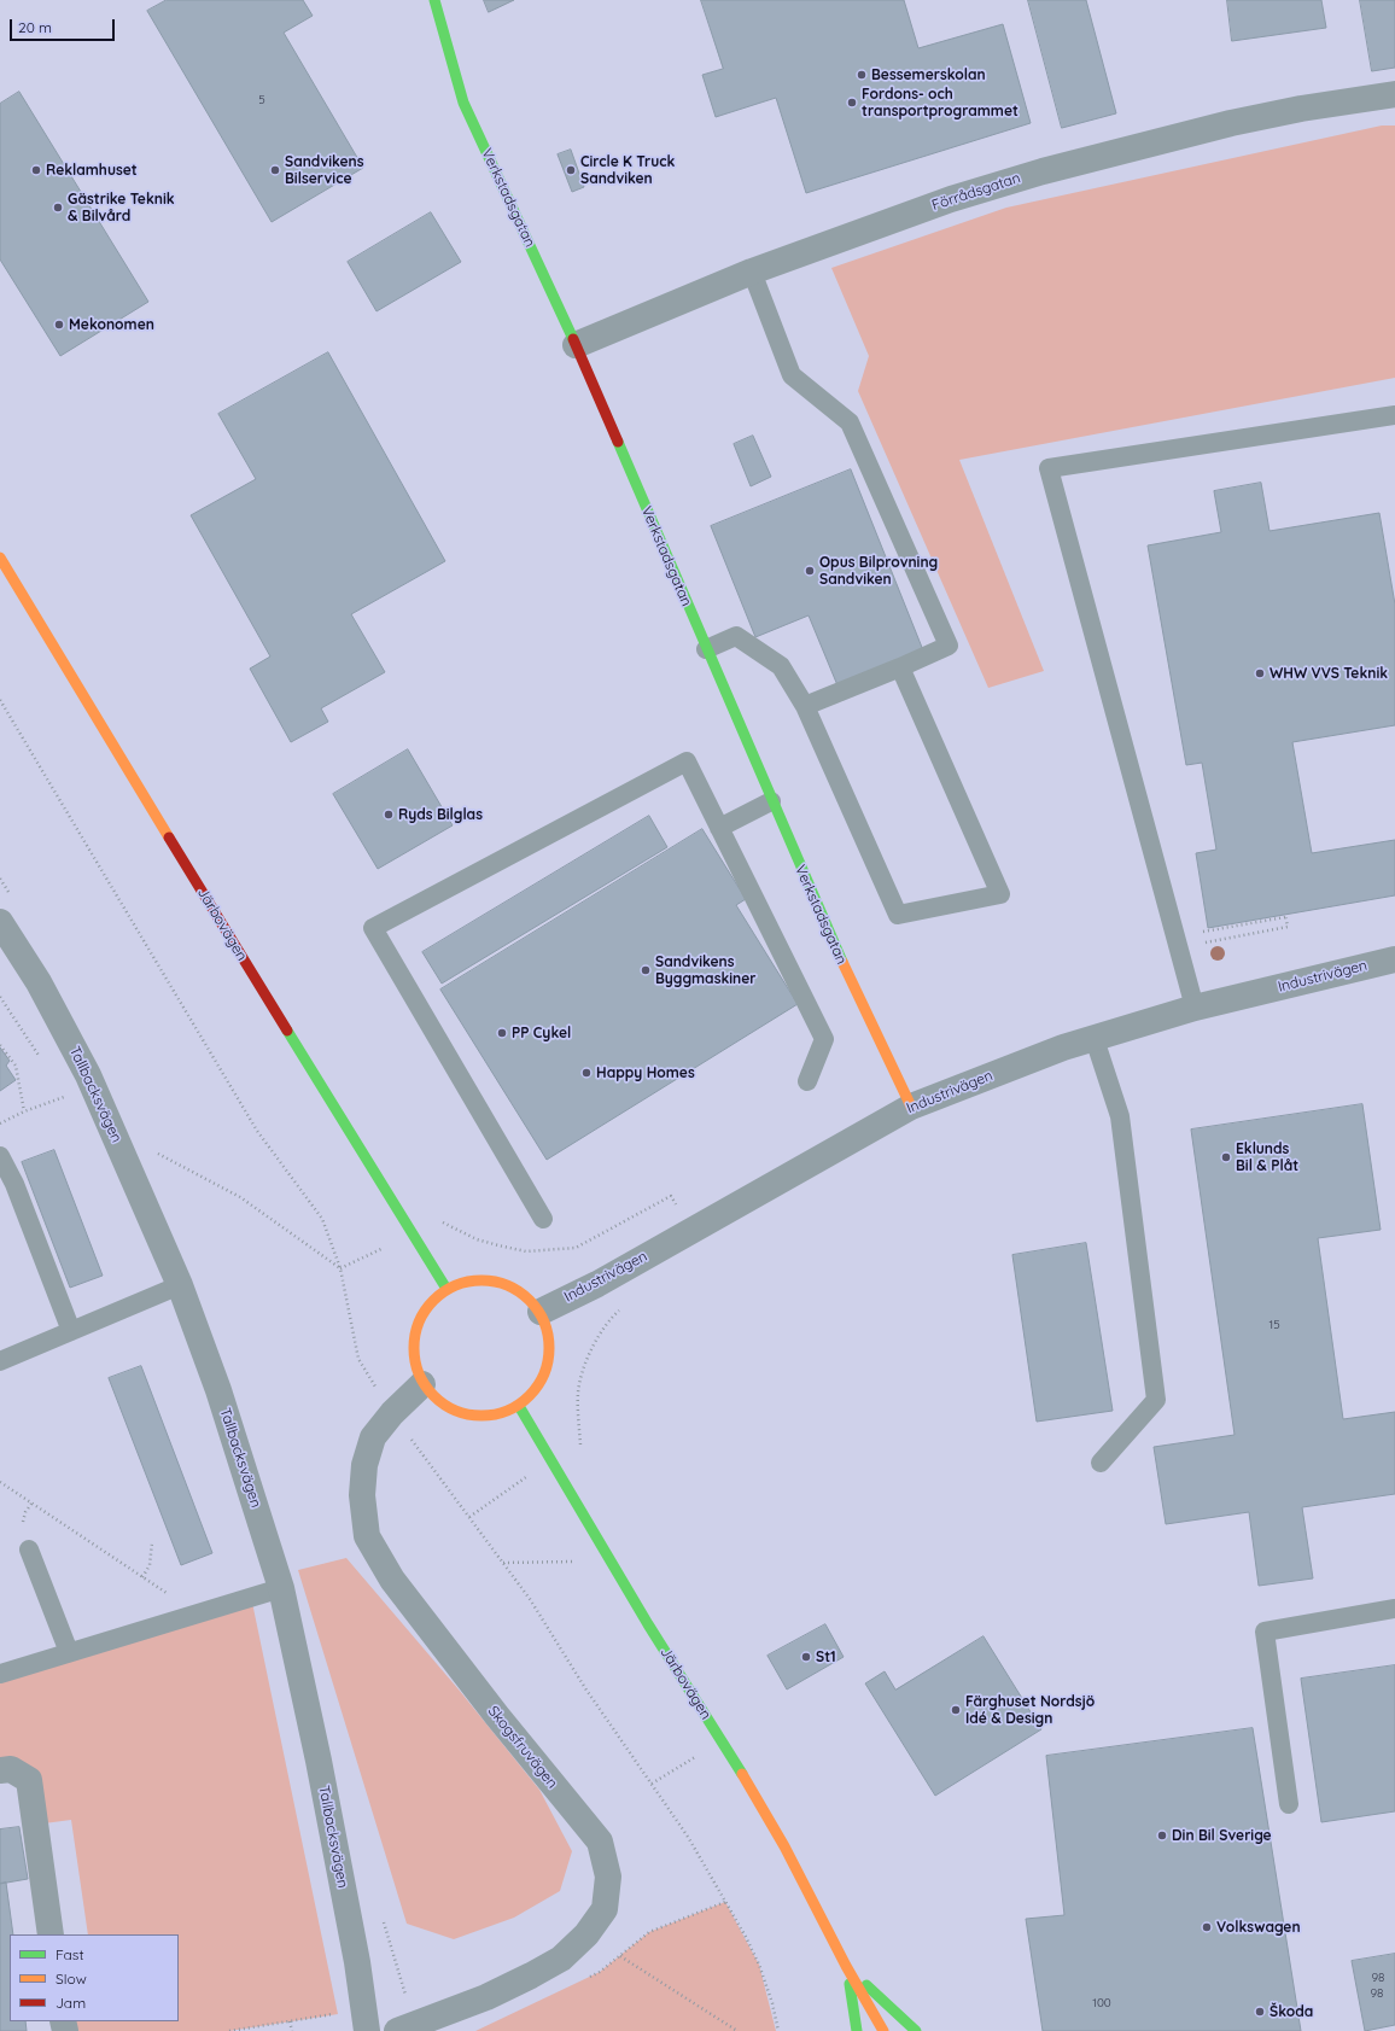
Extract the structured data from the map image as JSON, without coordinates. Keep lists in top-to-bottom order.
{
  "streets": {
    "main road": ["Verkstadsgatan", "Järbovägen"],
    "street": [
      "Förrådsgatan",
      "Industrivägen",
      "Tallbacksvägen",
      "Skogsfruvägen"
    ]
  },
  "crossings": [
    ["Förrådsgatan", "Verkstadsgatan"],
    ["Verkstadsgatan", "Industrivägen"],
    ["Järbovägen", "Industrivägen"],
    ["Järbovägen", "Skogsfruvägen"],
    ["Industrivägen", "Skogsfruvägen"]
  ],
  "places": [
    "Bessemerskolan",
    "Fordons- och transportprogrammet",
    "Reklamhuset",
    "Sandvikens Bilservice",
    "Circle K Truck Sandviken",
    "Gästrike Teknik & Bilvård",
    "Mekonomen",
    "Opus Bilprovning Sandviken",
    "WHW VVS Teknik",
    "Ryds Bilglas",
    "Sandvikens Byggmaskiner",
    "PP Cykel",
    "Happy Homes",
    "Eklunds Bil & Plåt",
    "St1",
    "Färghuset Nordsjö Idé & Design",
    "Din Bil Sverige",
    "Volkswagen",
    "Škoda"
  ],
  "house_numbers": [
    "5",
    "15",
    "98",
    "98",
    "100"
  ],
  "legend": ["Fast", "Slow", "Jam"],
  "scale_bar": "20 m"
}
